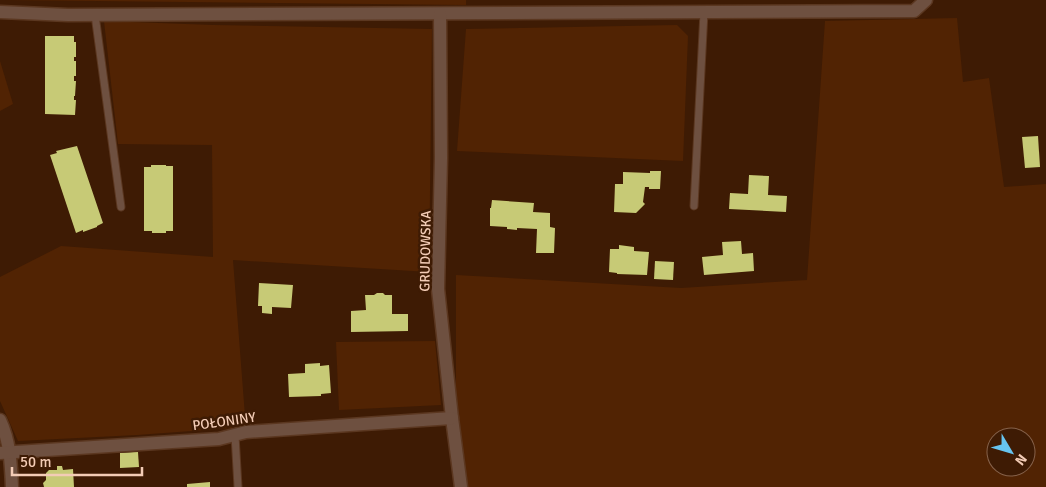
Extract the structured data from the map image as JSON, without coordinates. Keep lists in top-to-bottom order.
{
  "streets": {
    "street": ["GRUDOWSKA", "POŁONINY"]
  },
  "crossings": [
    ["GRUDOWSKA", "POŁONINY"]
  ],
  "scale_bar": "50 m",
  "north": "bottom right"
}
